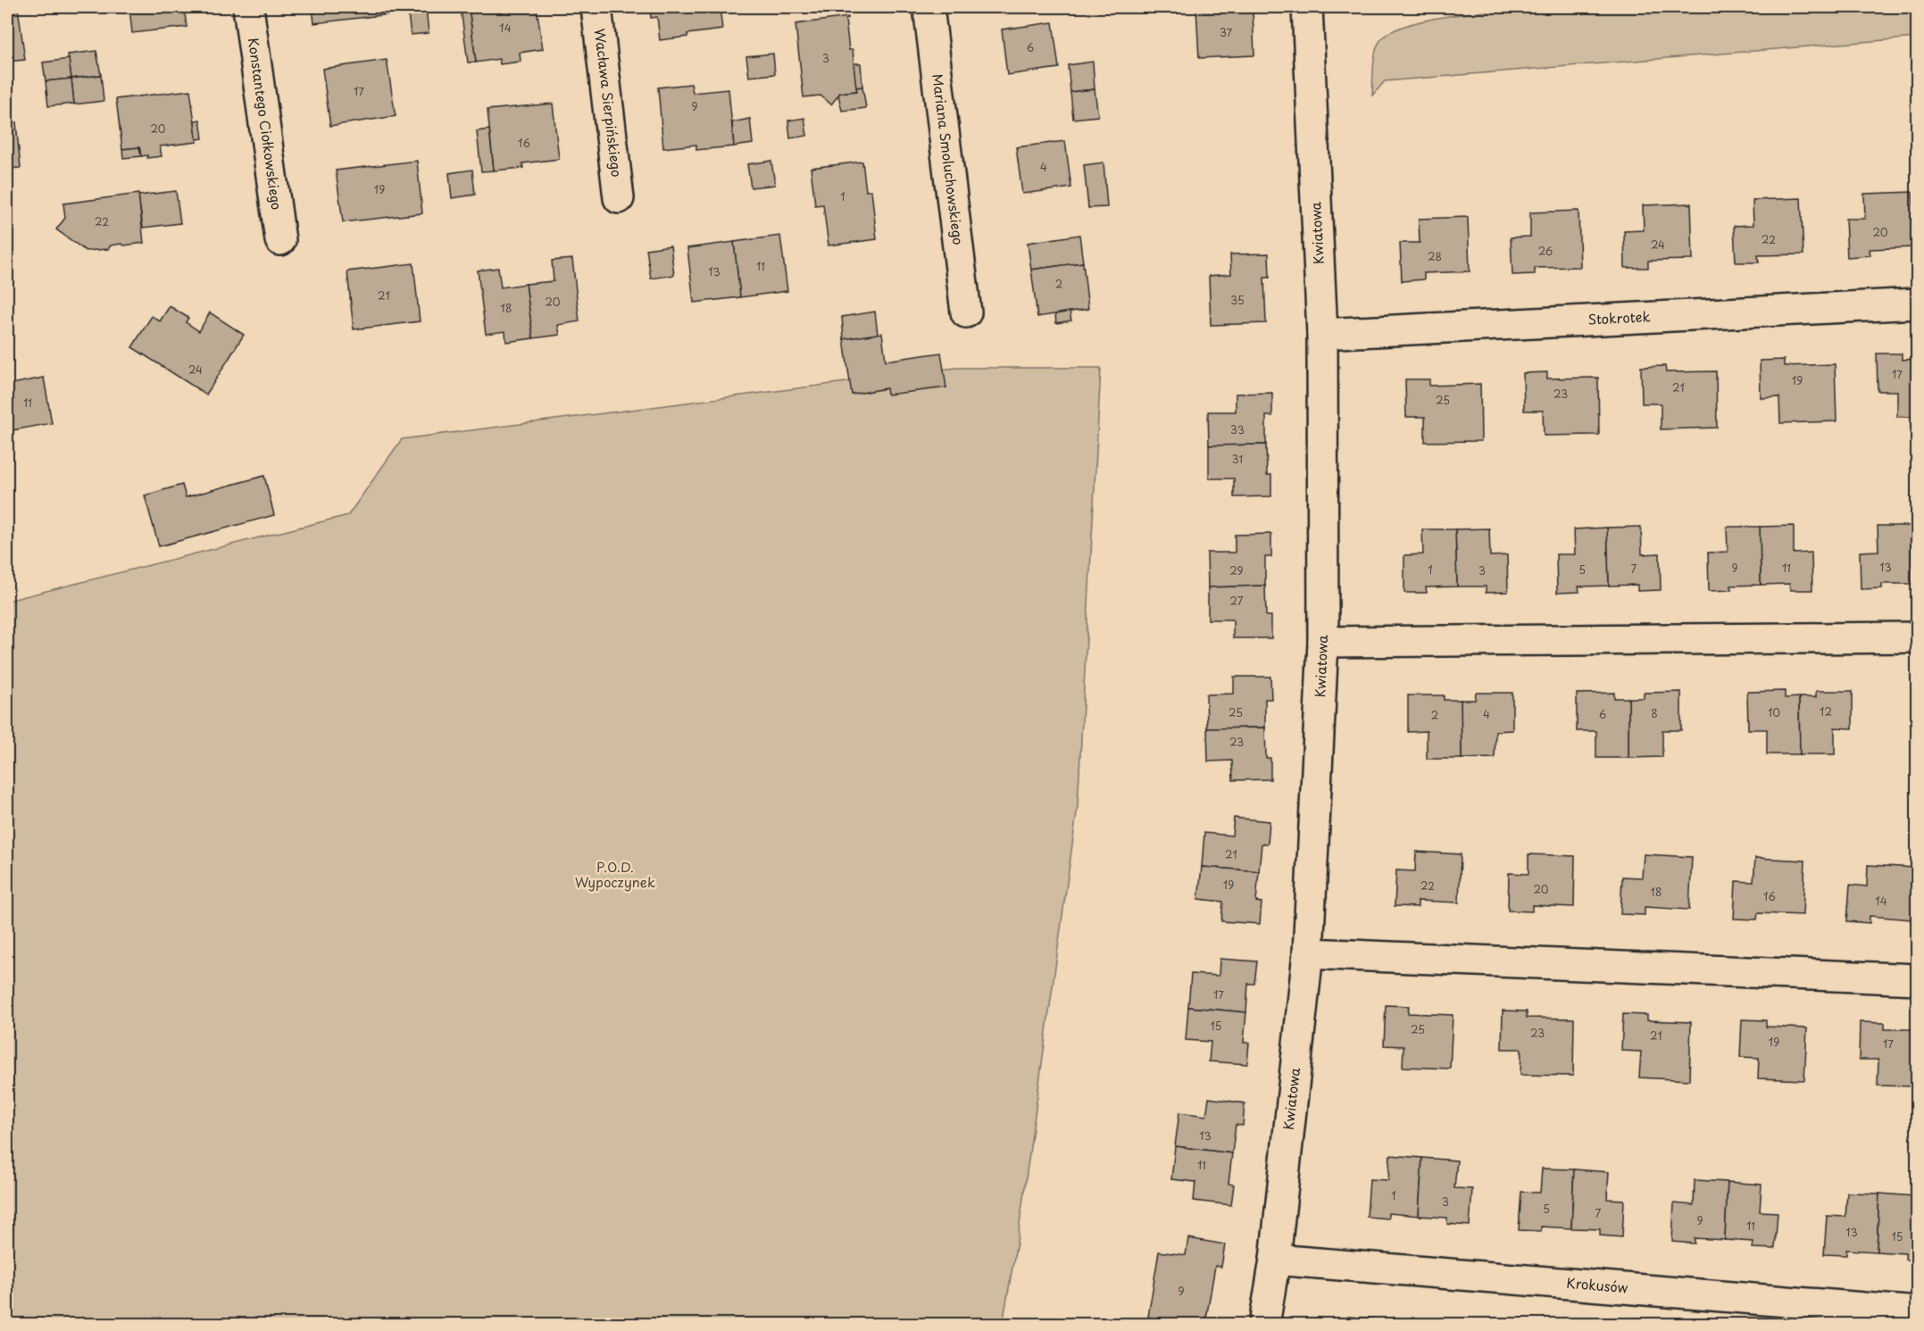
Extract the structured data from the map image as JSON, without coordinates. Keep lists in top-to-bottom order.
{
  "streets": {
    "street": [
      "Wacława Sierpińskiego",
      "Konstantego Ciołkowskiego",
      "Mariana Smoluchowskiego",
      "Kwiatowa",
      "Stokrotek",
      "Krokusów"
    ]
  },
  "crossings": [
    ["Kwiatowa", "Stokrotek"],
    ["Kwiatowa", "Krokusów"]
  ],
  "parks": ["P.O.D. Wypoczynek"],
  "house_numbers": [
    "14",
    "37",
    "6",
    "3",
    "17",
    "9",
    "20",
    "16",
    "4",
    "19",
    "1",
    "22",
    "20",
    "22",
    "24",
    "26",
    "28",
    "11",
    "13",
    "2",
    "21",
    "35",
    "20",
    "18",
    "24",
    "17",
    "19",
    "21",
    "23",
    "25",
    "11",
    "33",
    "31",
    "13",
    "9",
    "11",
    "7",
    "1",
    "5",
    "29",
    "3",
    "27",
    "12",
    "25",
    "10",
    "8",
    "4",
    "6",
    "2",
    "23",
    "21",
    "19",
    "22",
    "20",
    "18",
    "16",
    "14",
    "17",
    "15",
    "25",
    "23",
    "21",
    "19",
    "17",
    "13",
    "11",
    "1",
    "3",
    "5",
    "7",
    "9",
    "11",
    "13",
    "15",
    "9"
  ]
}
